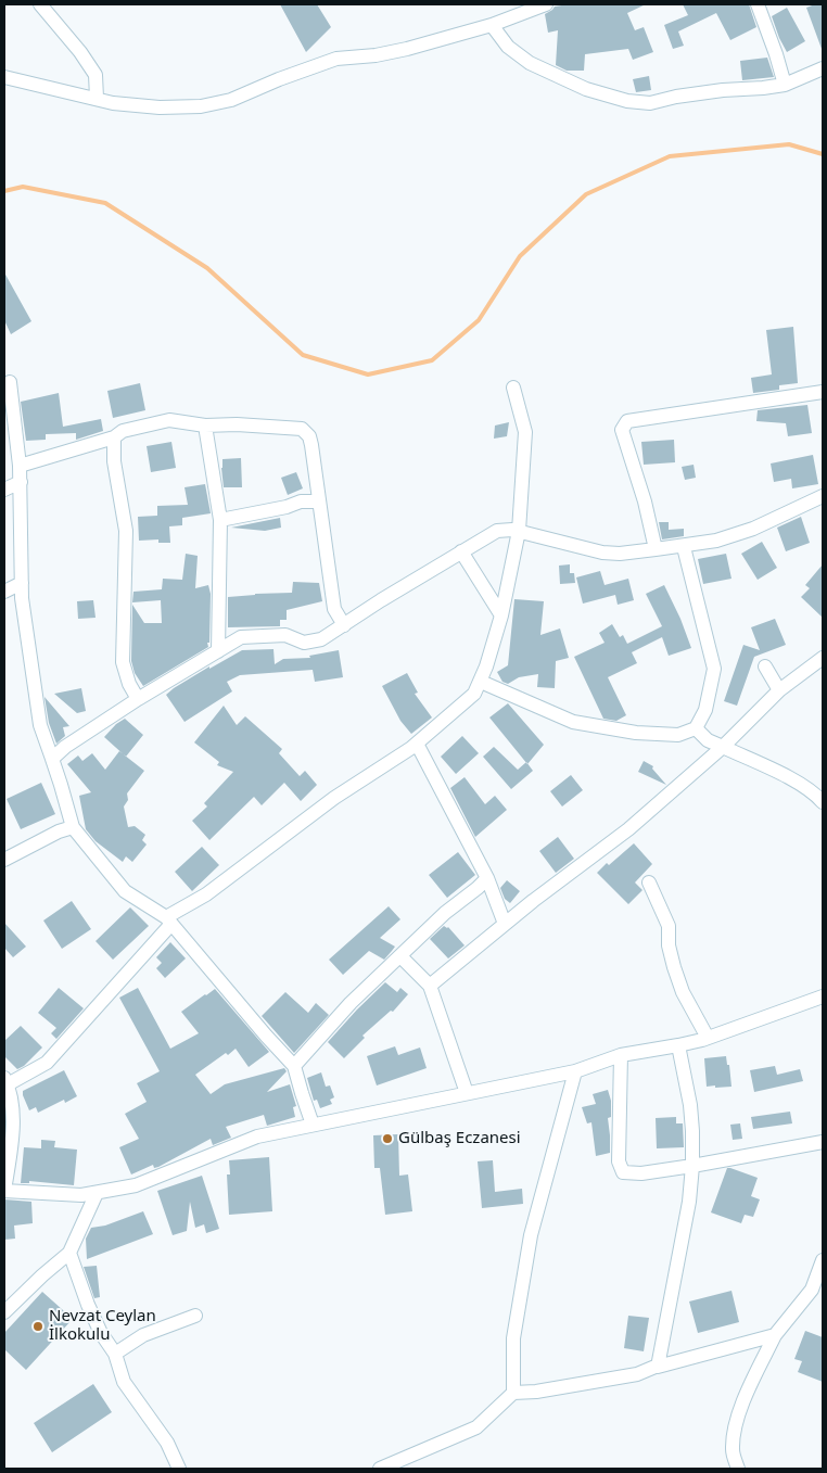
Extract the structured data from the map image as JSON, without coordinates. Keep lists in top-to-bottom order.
{
  "places": ["Gülbaş Eczanesi", "Nevzat Ceylan İlkokulu"]
}
